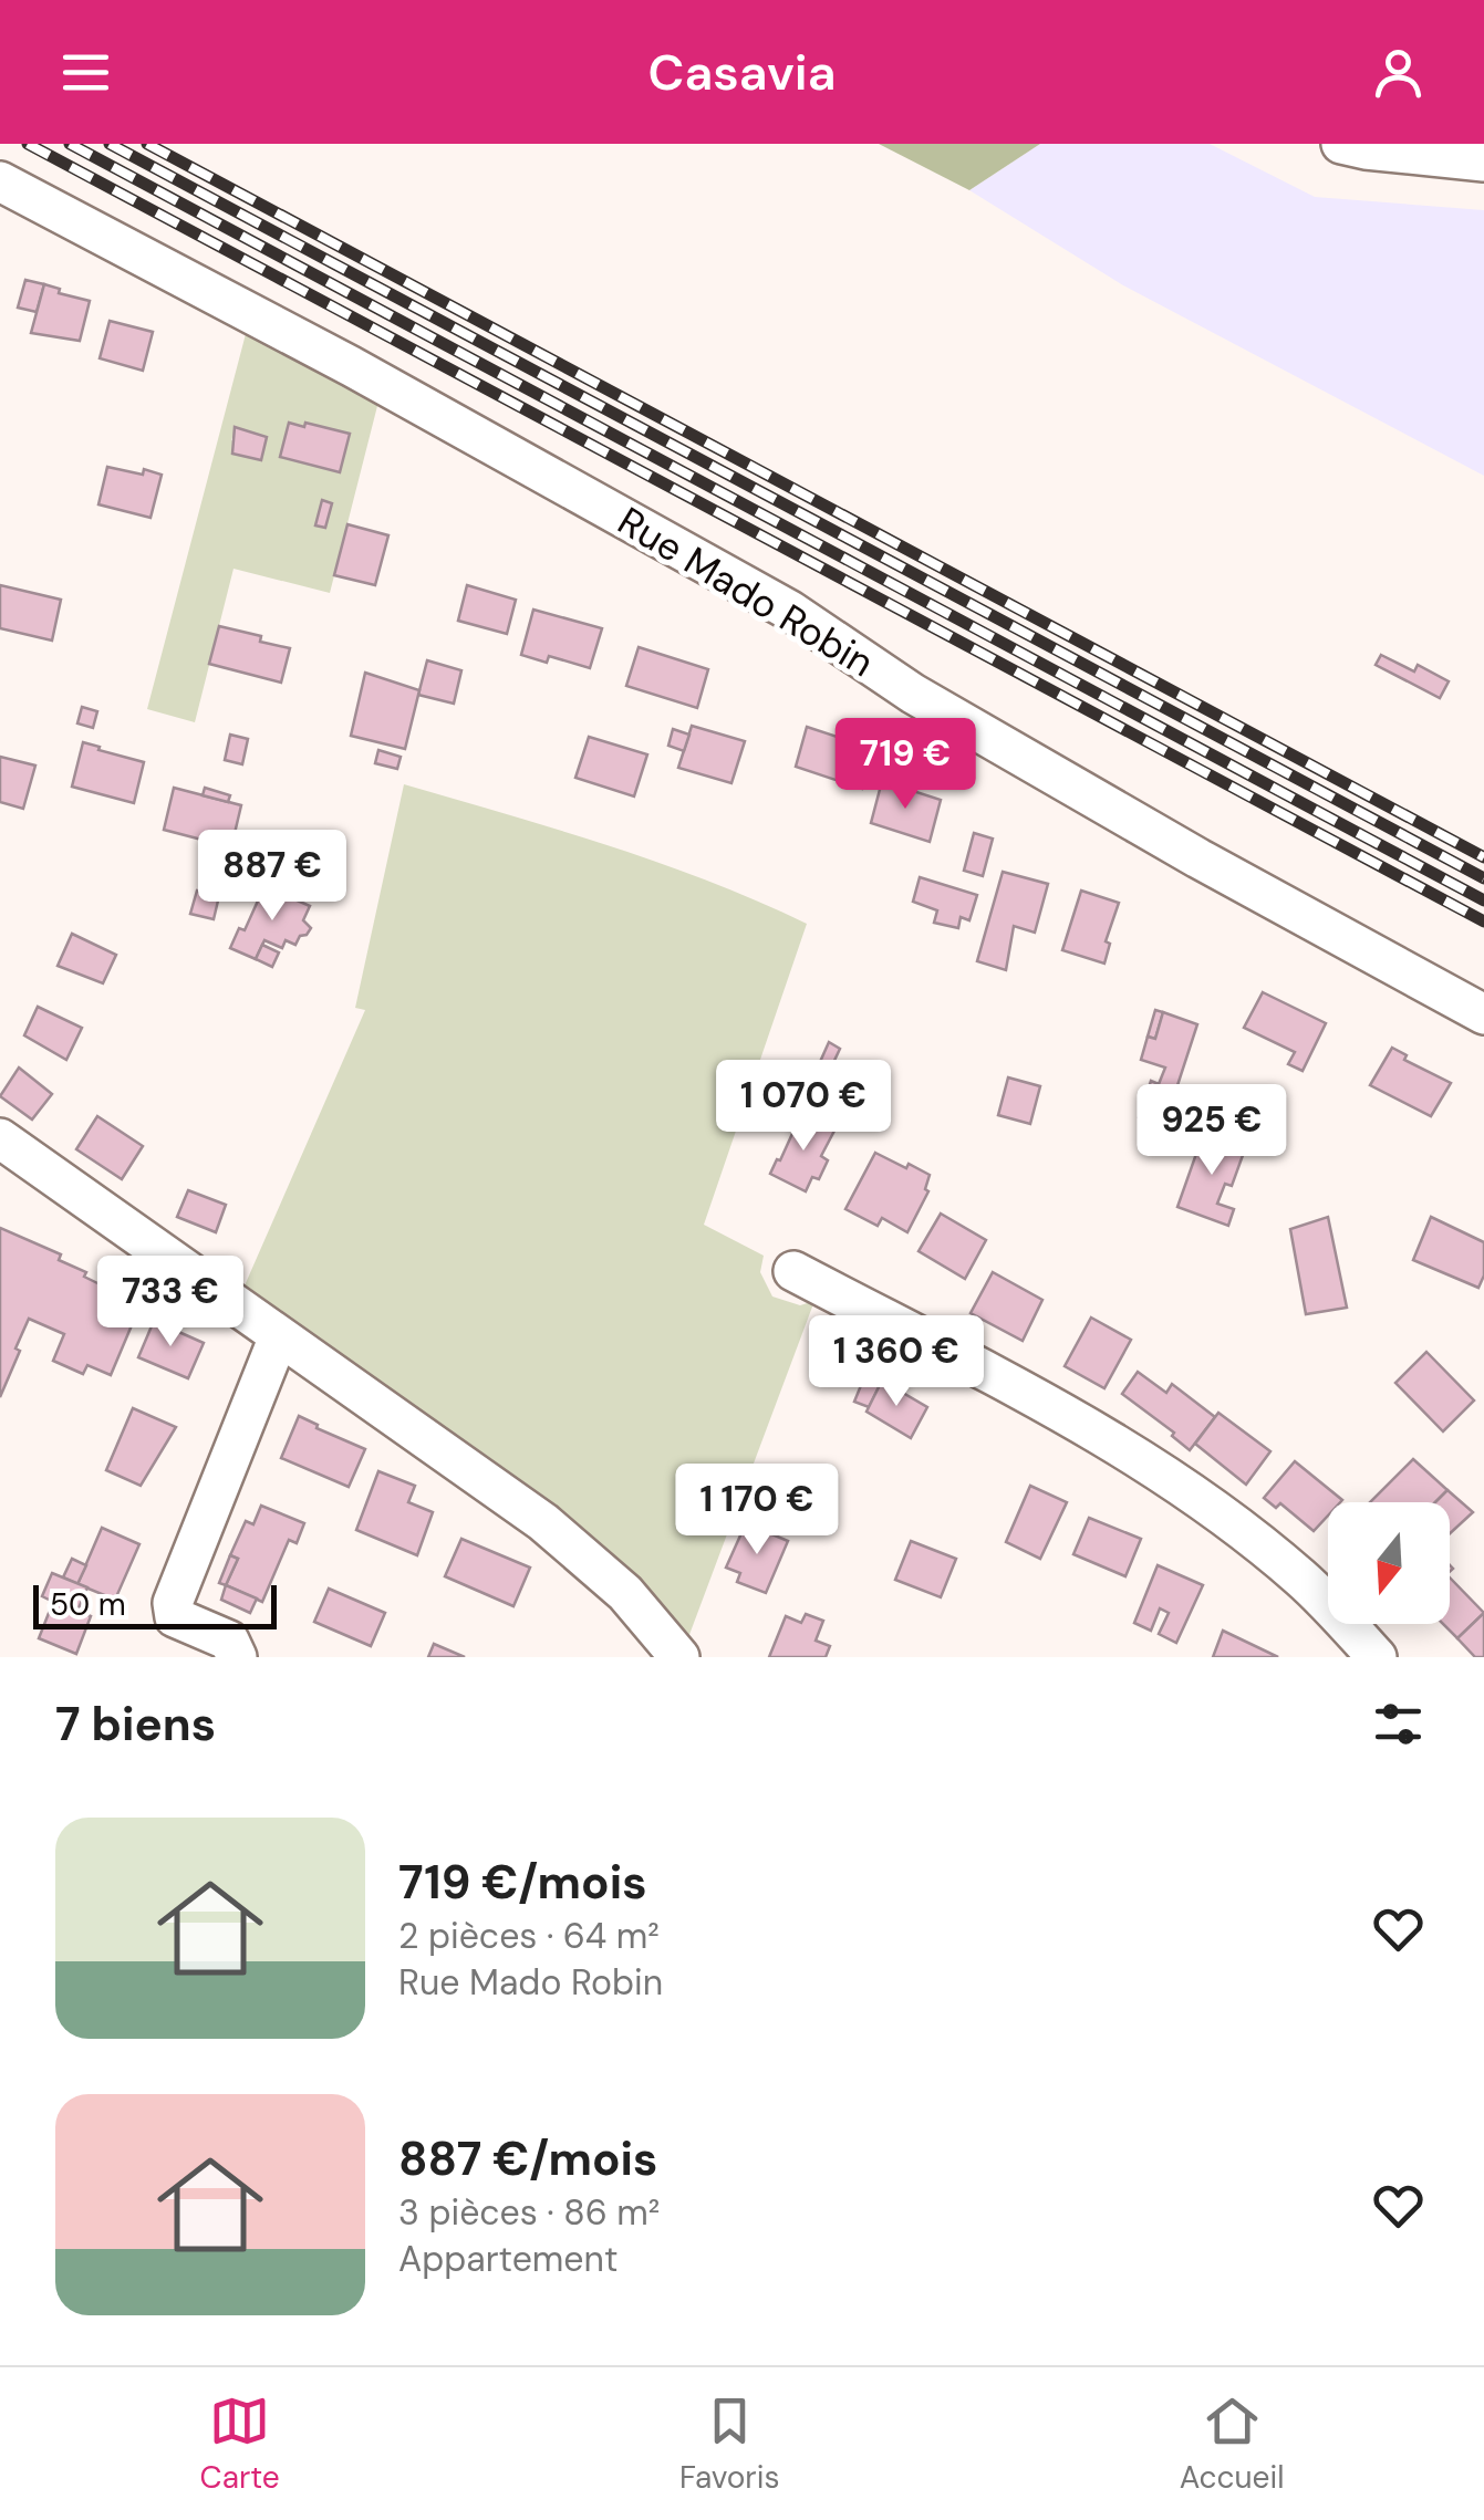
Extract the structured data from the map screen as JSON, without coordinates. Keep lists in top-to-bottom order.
{
  "streets": {
    "street": ["Rue Mado Robin"]
  },
  "scale_bar": "50 m",
  "north": "bottom",
  "page": {
    "header": "Casavia",
    "price": [
      "719 €",
      "887 €",
      "1 070 €",
      "925 €",
      "733 €",
      "1 360 €",
      "1 170 €"
    ],
    "scale": "50 m",
    "heading": "7 biens",
    "list": [
      {
        "name": "719 €/mois",
        "note": "2 pièces · 64 m² · Rue Mado Robin"
      },
      {
        "name": "887 €/mois",
        "note": "3 pièces · 86 m² · Appartement"
      }
    ],
    "tabs": ["Carte", "Favoris", "Accueil"]
  }
}
